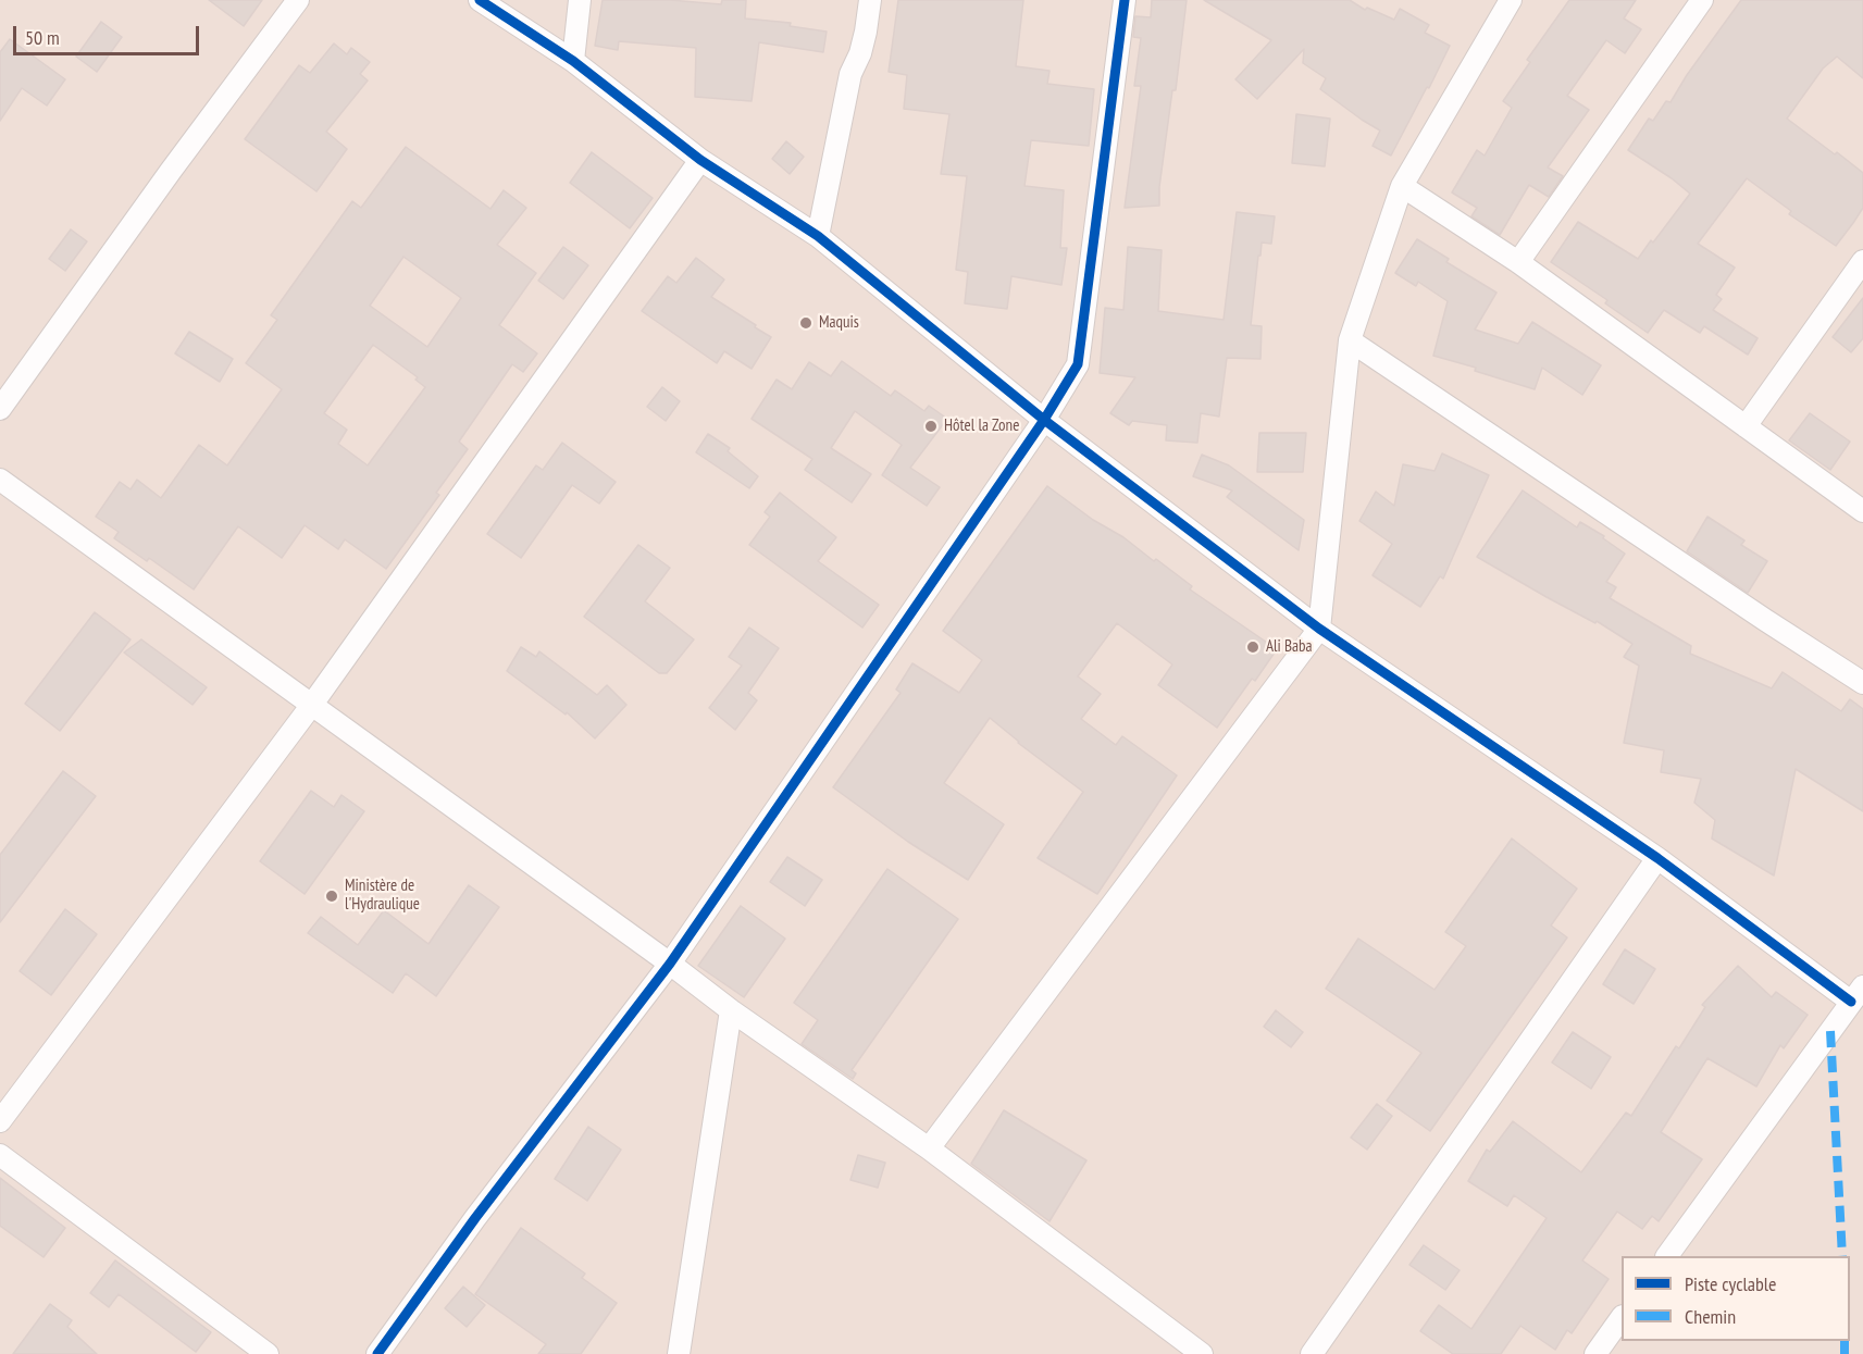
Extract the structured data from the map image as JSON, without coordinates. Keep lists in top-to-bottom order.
{
  "places": [
    "Maquis",
    "Hôtel la Zone",
    "Ali Baba",
    "Ministère de l'Hydraulique"
  ],
  "legend": ["Piste cyclable", "Chemin"],
  "scale_bar": "50 m"
}
